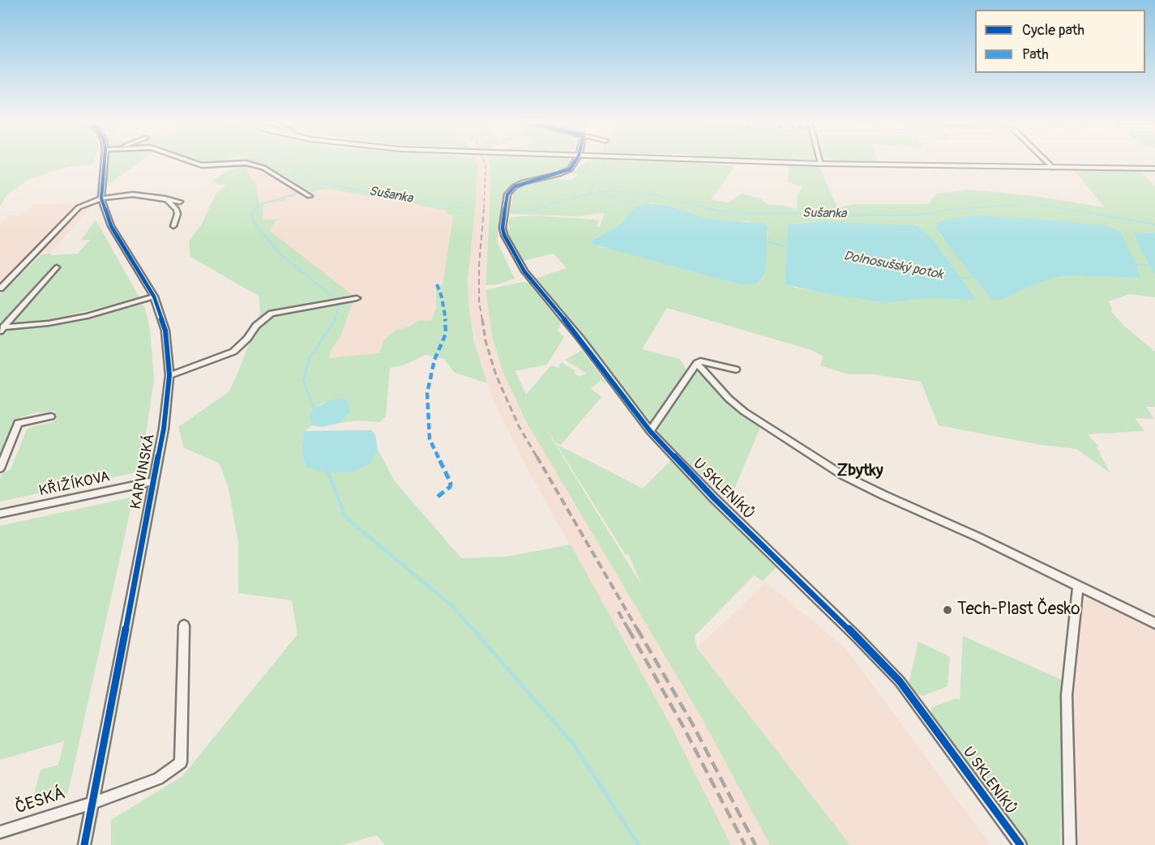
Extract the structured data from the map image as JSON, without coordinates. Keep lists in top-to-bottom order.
{
  "streets": {
    "street": [
      "KARVINSKÁ",
      "KŘIŽÍKOVA",
      "U SKLENÍKŮ",
      "ČESKÁ"
    ]
  },
  "crossings": [
    ["KARVINSKÁ", "KŘIŽÍKOVA"],
    ["KARVINSKÁ", "ČESKÁ"]
  ],
  "districts": ["Zbytky"],
  "water": ["Sušanka", "Dolnosušský potok"],
  "places": ["Tech-Plast Česko"],
  "legend": ["Cycle path", "Path"]
}
